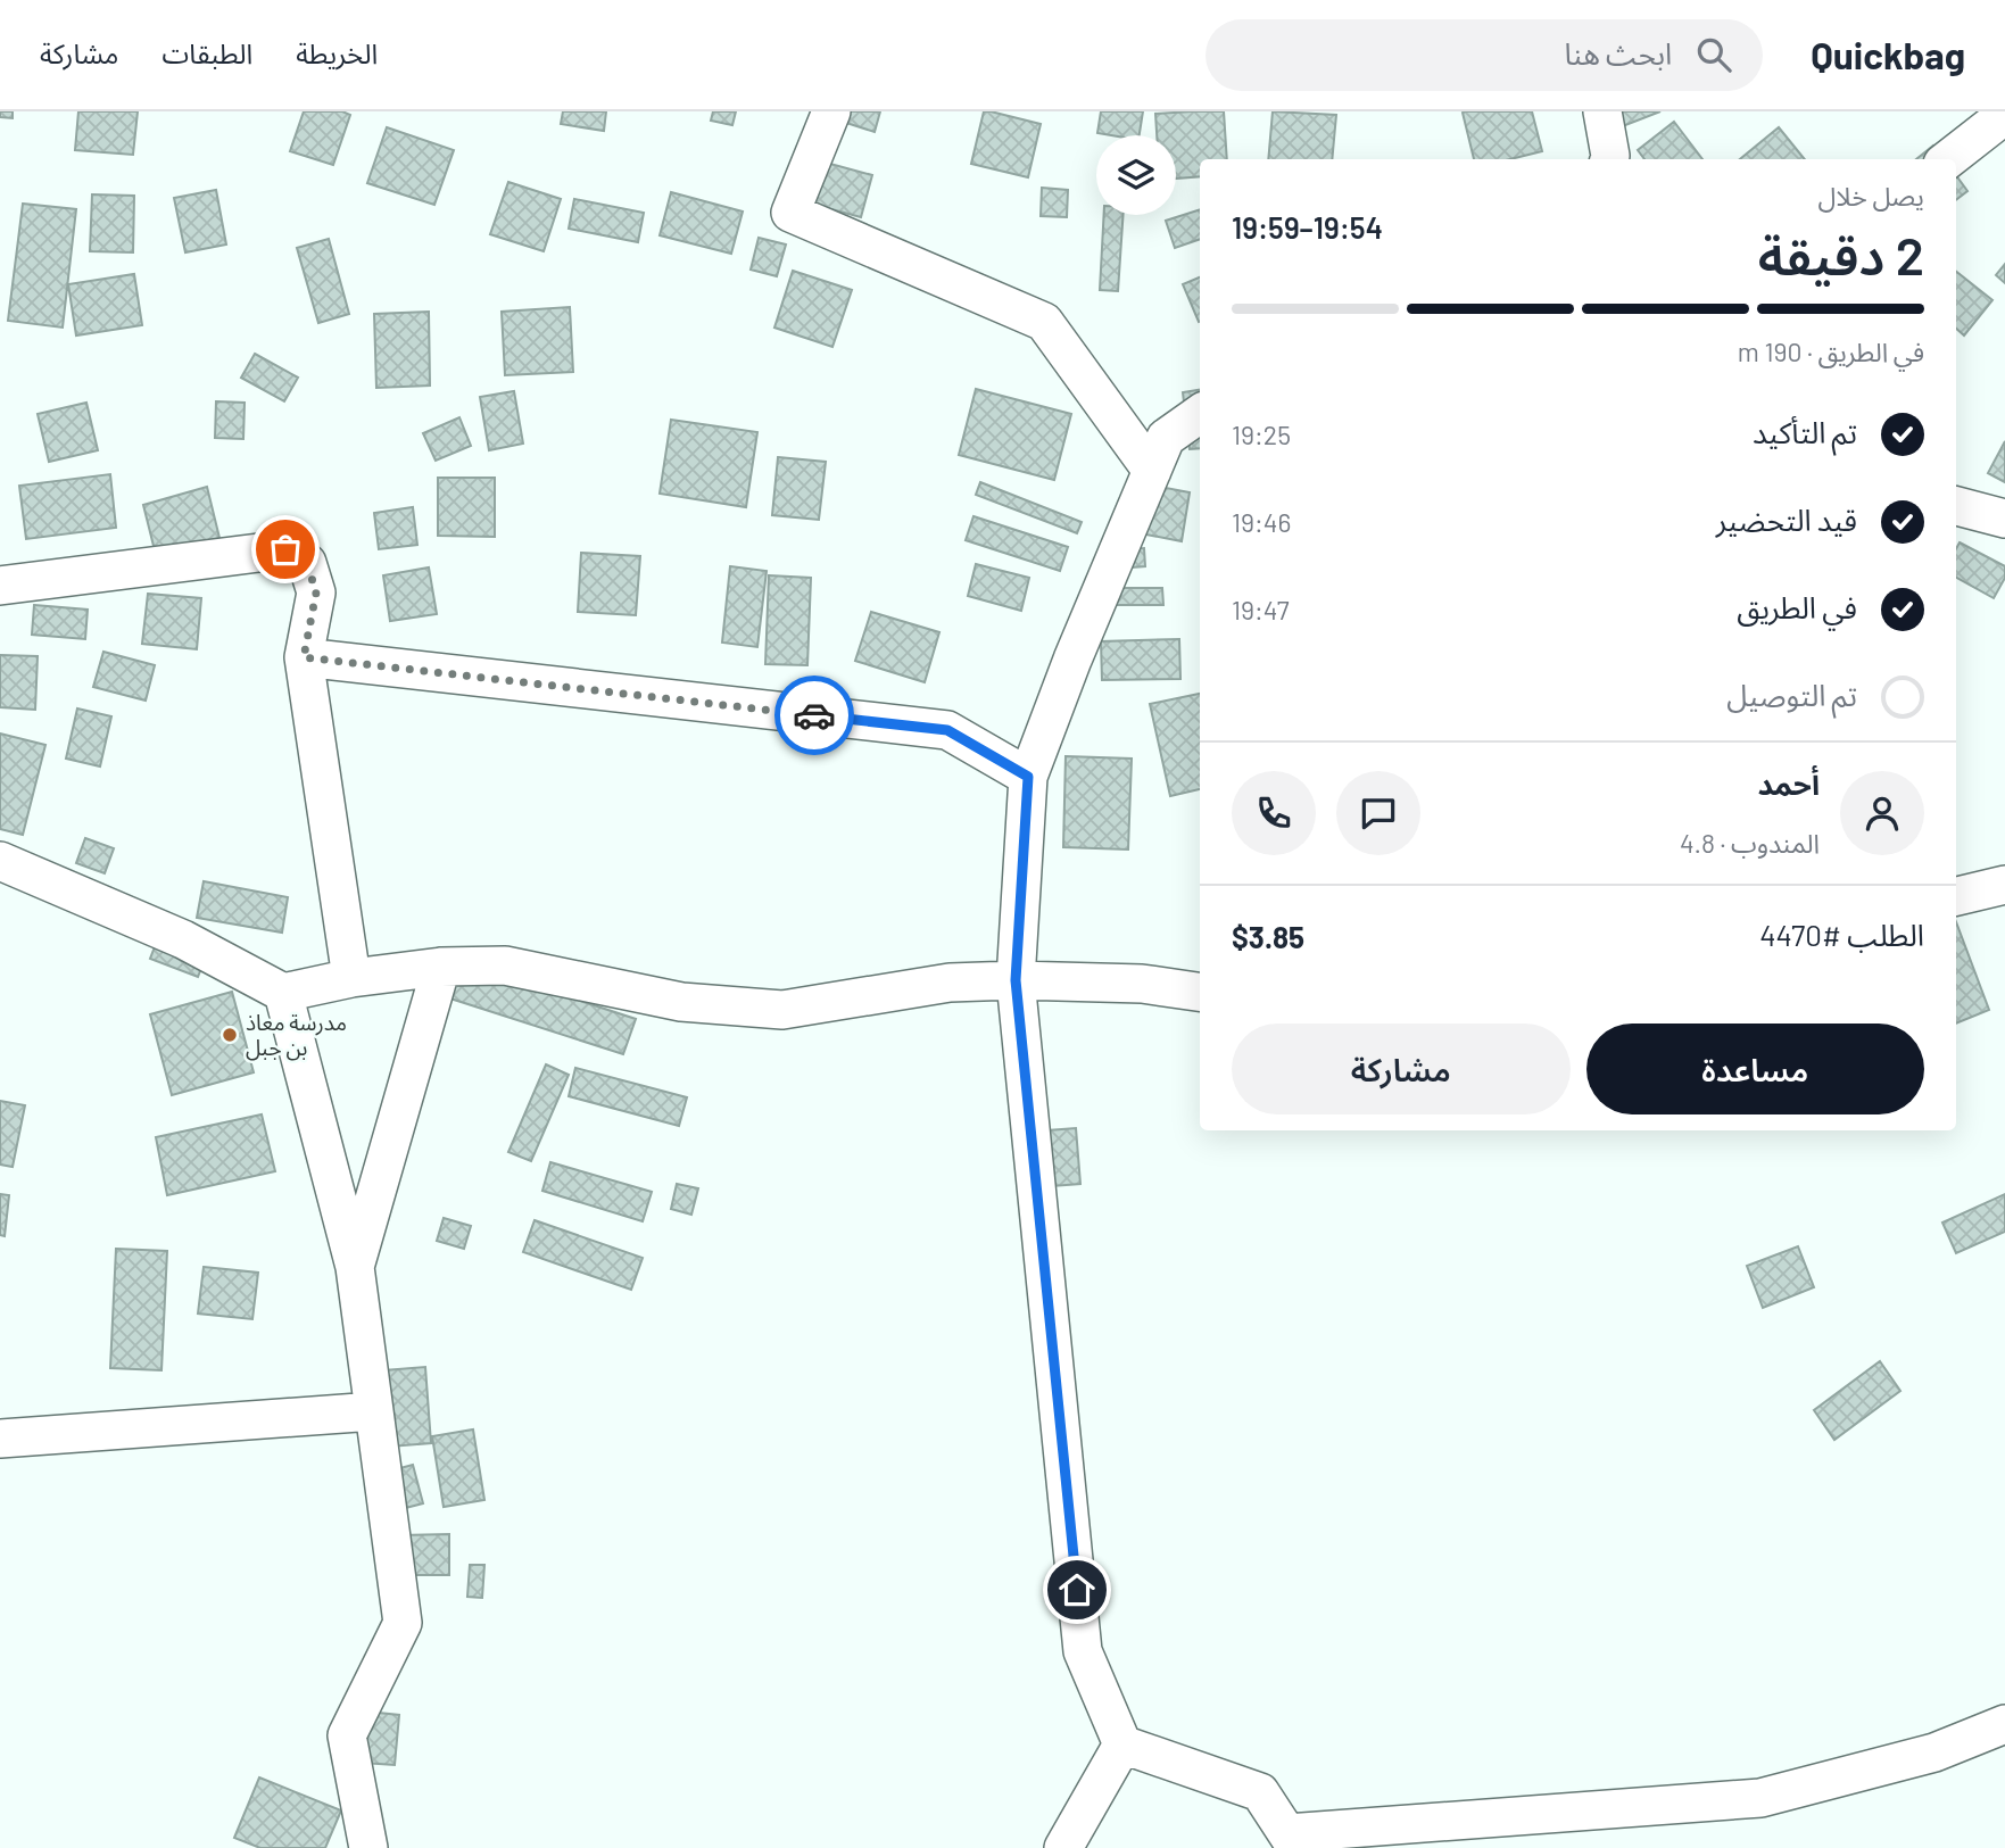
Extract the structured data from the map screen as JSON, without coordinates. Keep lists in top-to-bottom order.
{
  "places": ["مدرسة معاذ بن جبل"],
  "page": {
    "header": "Quickbag",
    "search": "ابحث هنا",
    "nav": ["الخريطة", "الطبقات", "مشاركة"],
    "heading": ["2 دقيقة", "يصل خلال", "19:54–19:59"],
    "panel": [
      "أحمد",
      "المندوب · 4.8",
      "الطلب #4470",
      "$3.85"
    ],
    "bar": "في الطريق · 190 m",
    "list": [
      ["تم التأكيد", "19:25"],
      ["قيد التحضير", "19:46"],
      ["في الطريق", "19:47"],
      "تم التوصيل"
    ],
    "buttons": ["مساعدة", "مشاركة"]
  }
}
